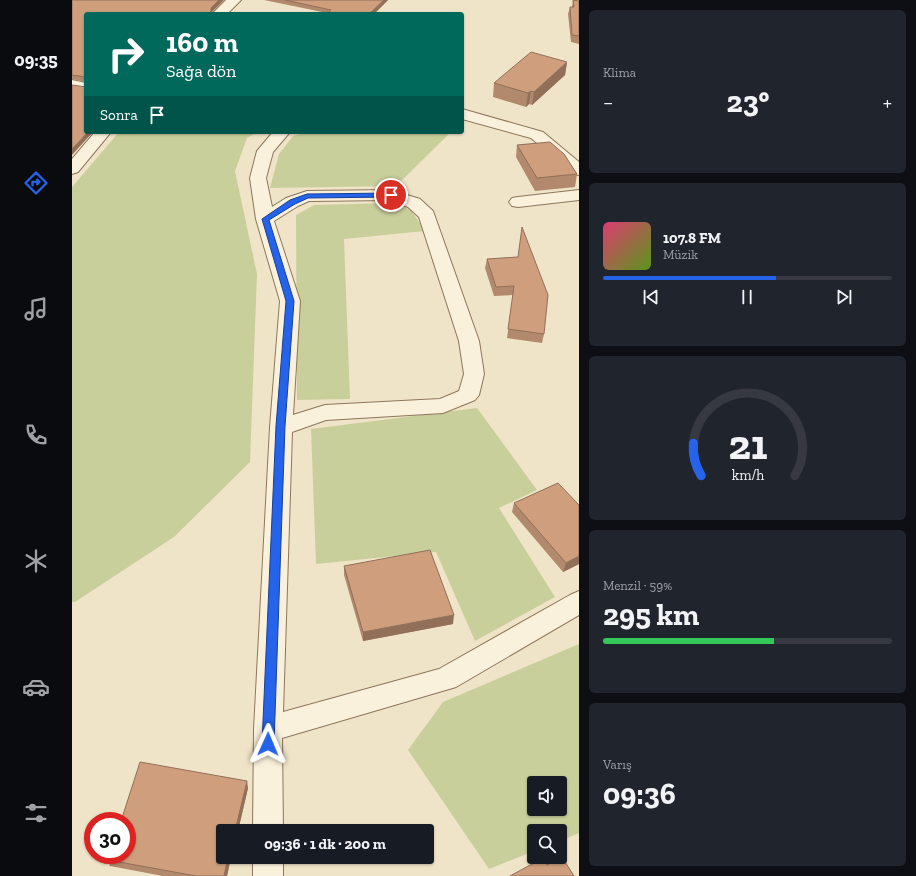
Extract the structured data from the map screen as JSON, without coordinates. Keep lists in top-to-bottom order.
{
  "page": {
    "tabs": "09:35",
    "tile": [
      "Klima",
      ["Menzil · 59%", "295 km"],
      ["Varış", "09:36"]
    ],
    "turn": ["160 m", "Sağa dön"],
    "heat": ["−", "23°", "+"],
    "then": "Sonra",
    "song": ["107.8 FM", "Müzik"],
    "limit": "30",
    "trip": "09:36 · 1 dk · 200 m",
    "gauge": ["21", "km/h"]
  }
}
